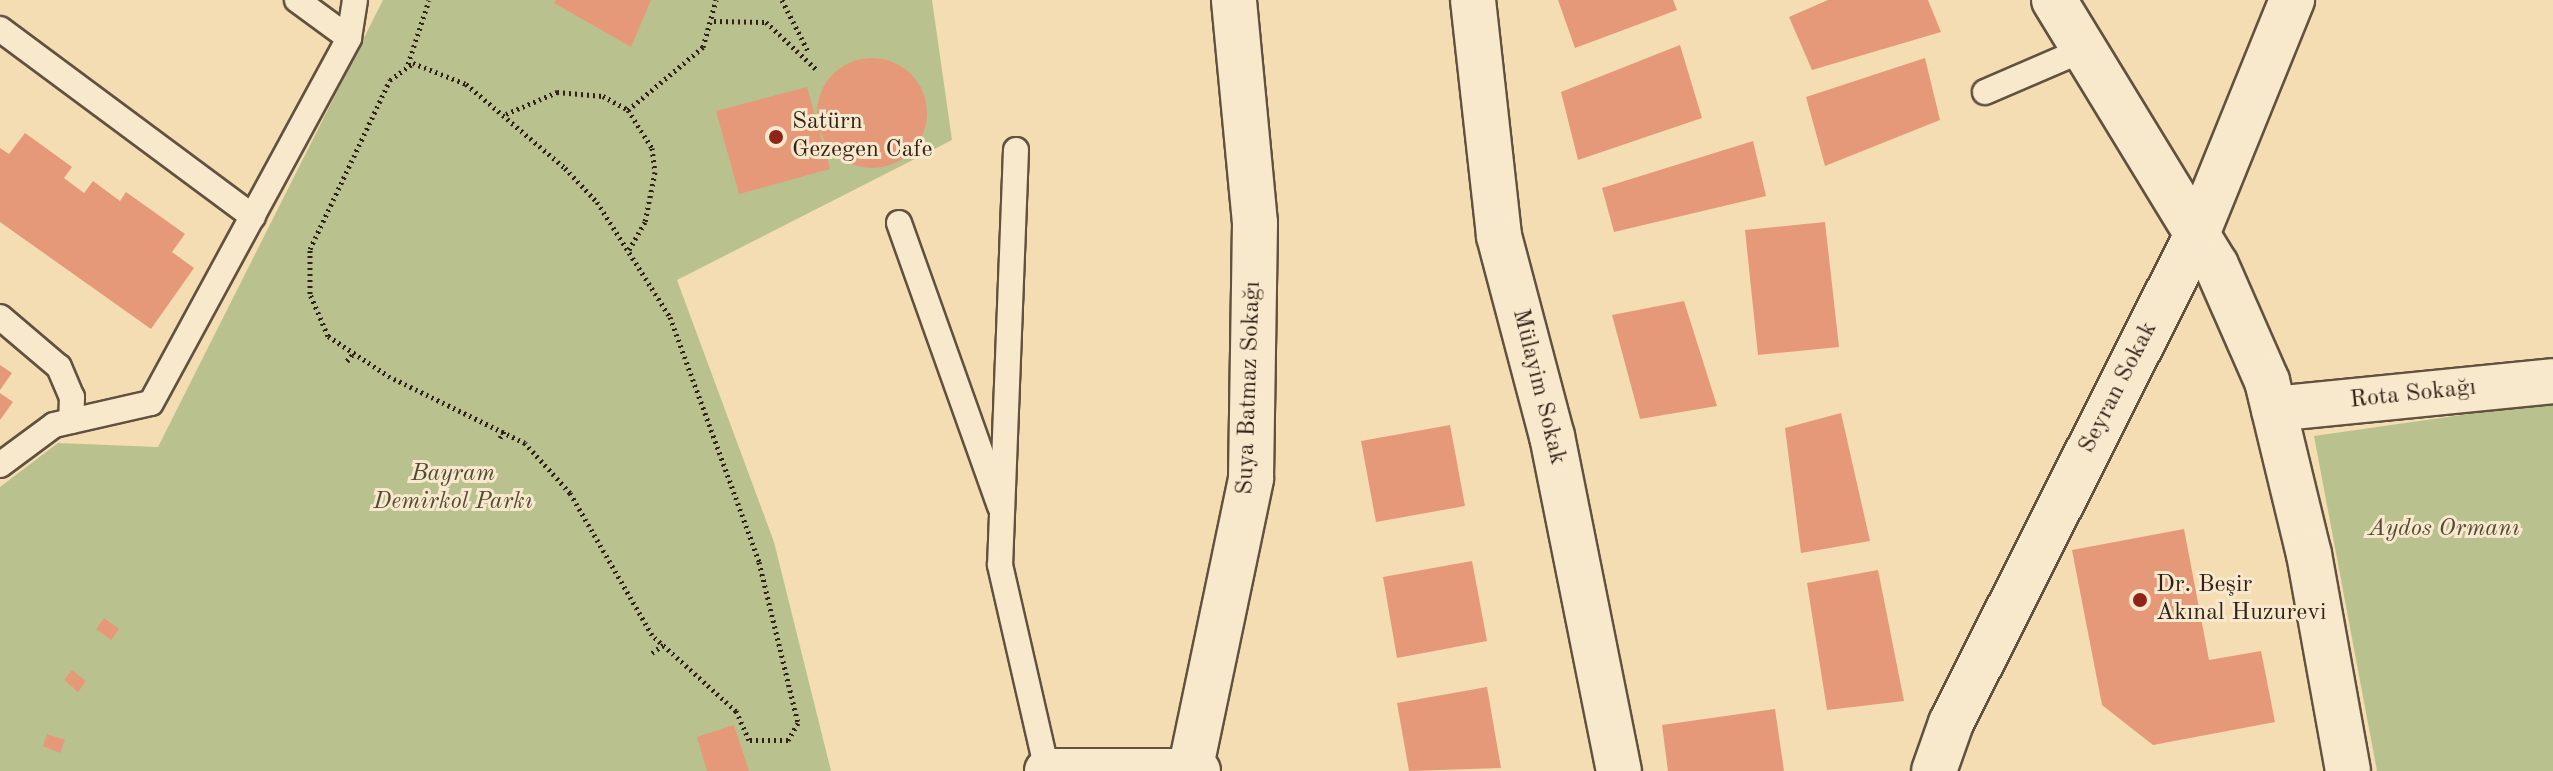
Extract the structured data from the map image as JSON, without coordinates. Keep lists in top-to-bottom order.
{
  "streets": {
    "street": [
      "Mülayim Sokak",
      "Suya Batmaz Sokağı",
      "Seyran Sokak",
      "Rota Sokağı"
    ]
  },
  "parks": ["Bayram Demirkol Parkı", "Aydos Ormanı"],
  "places": ["Satürn Gezegen Cafe", "Dr. Beşir Akınal Huzurevi"]
}
